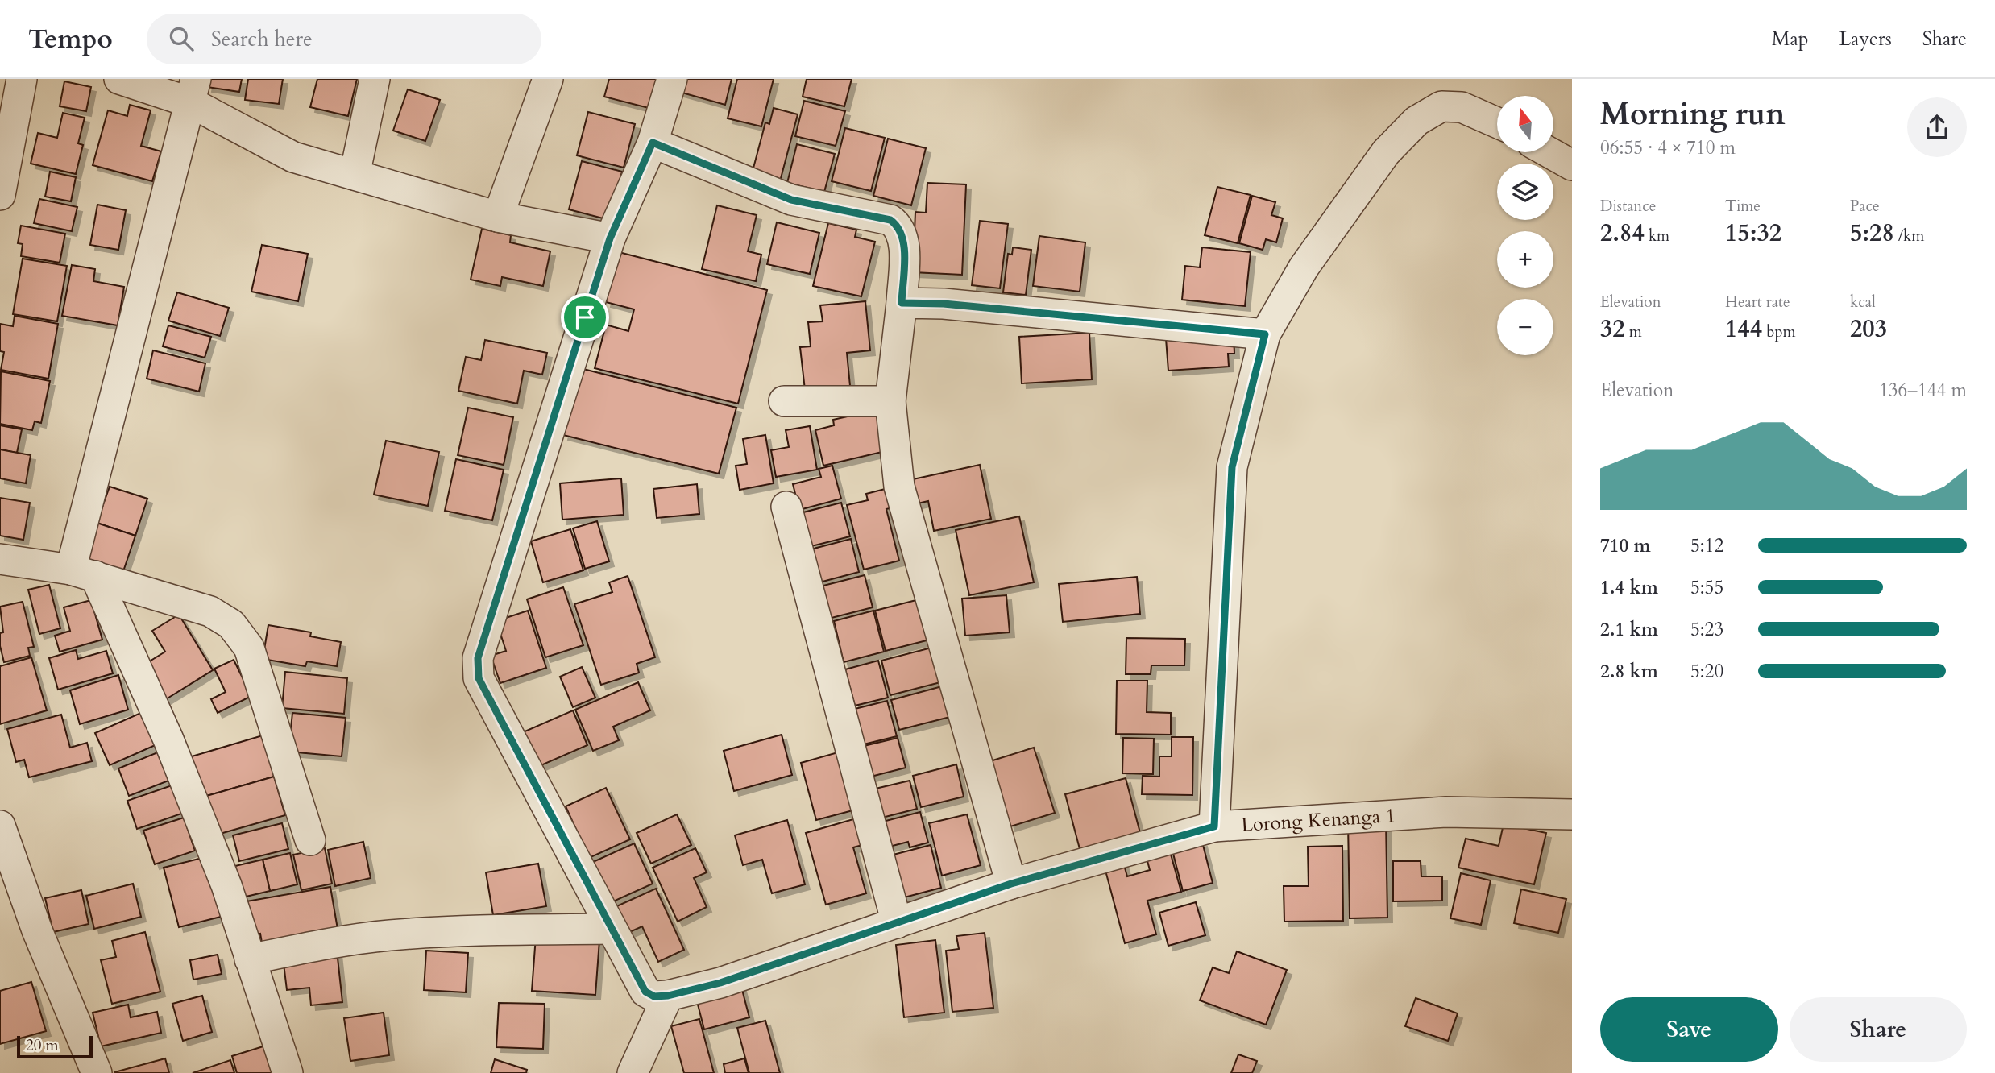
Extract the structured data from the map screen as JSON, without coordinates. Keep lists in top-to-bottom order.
{
  "streets": {
    "street": ["Lorong Kenanga 1"]
  },
  "scale_bar": "20 m",
  "north": "top",
  "page": {
    "header": "Tempo",
    "search": "Search here",
    "nav": ["Map", "Layers", "Share"],
    "heading": ["Morning run", "06:55 · 4 × 710 m"],
    "map_buttons": ["+", "−"],
    "stats": [
      ["Distance", "2.84 km"],
      ["Time", "15:32"],
      ["Pace", "5:28 /km"],
      ["Elevation", "32 m"],
      ["Heart rate", "144 bpm"],
      ["kcal", "203"]
    ],
    "chart": ["Elevation", "136–144 m"],
    "list": [
      {
        "name": "710 m",
        "note": "5:12"
      },
      {
        "name": "1.4 km",
        "note": "5:55"
      },
      {
        "name": "2.1 km",
        "note": "5:23"
      },
      {
        "name": "2.8 km",
        "note": "5:20"
      }
    ],
    "buttons": ["Save", "Share"],
    "scale": "20 m"
  }
}
